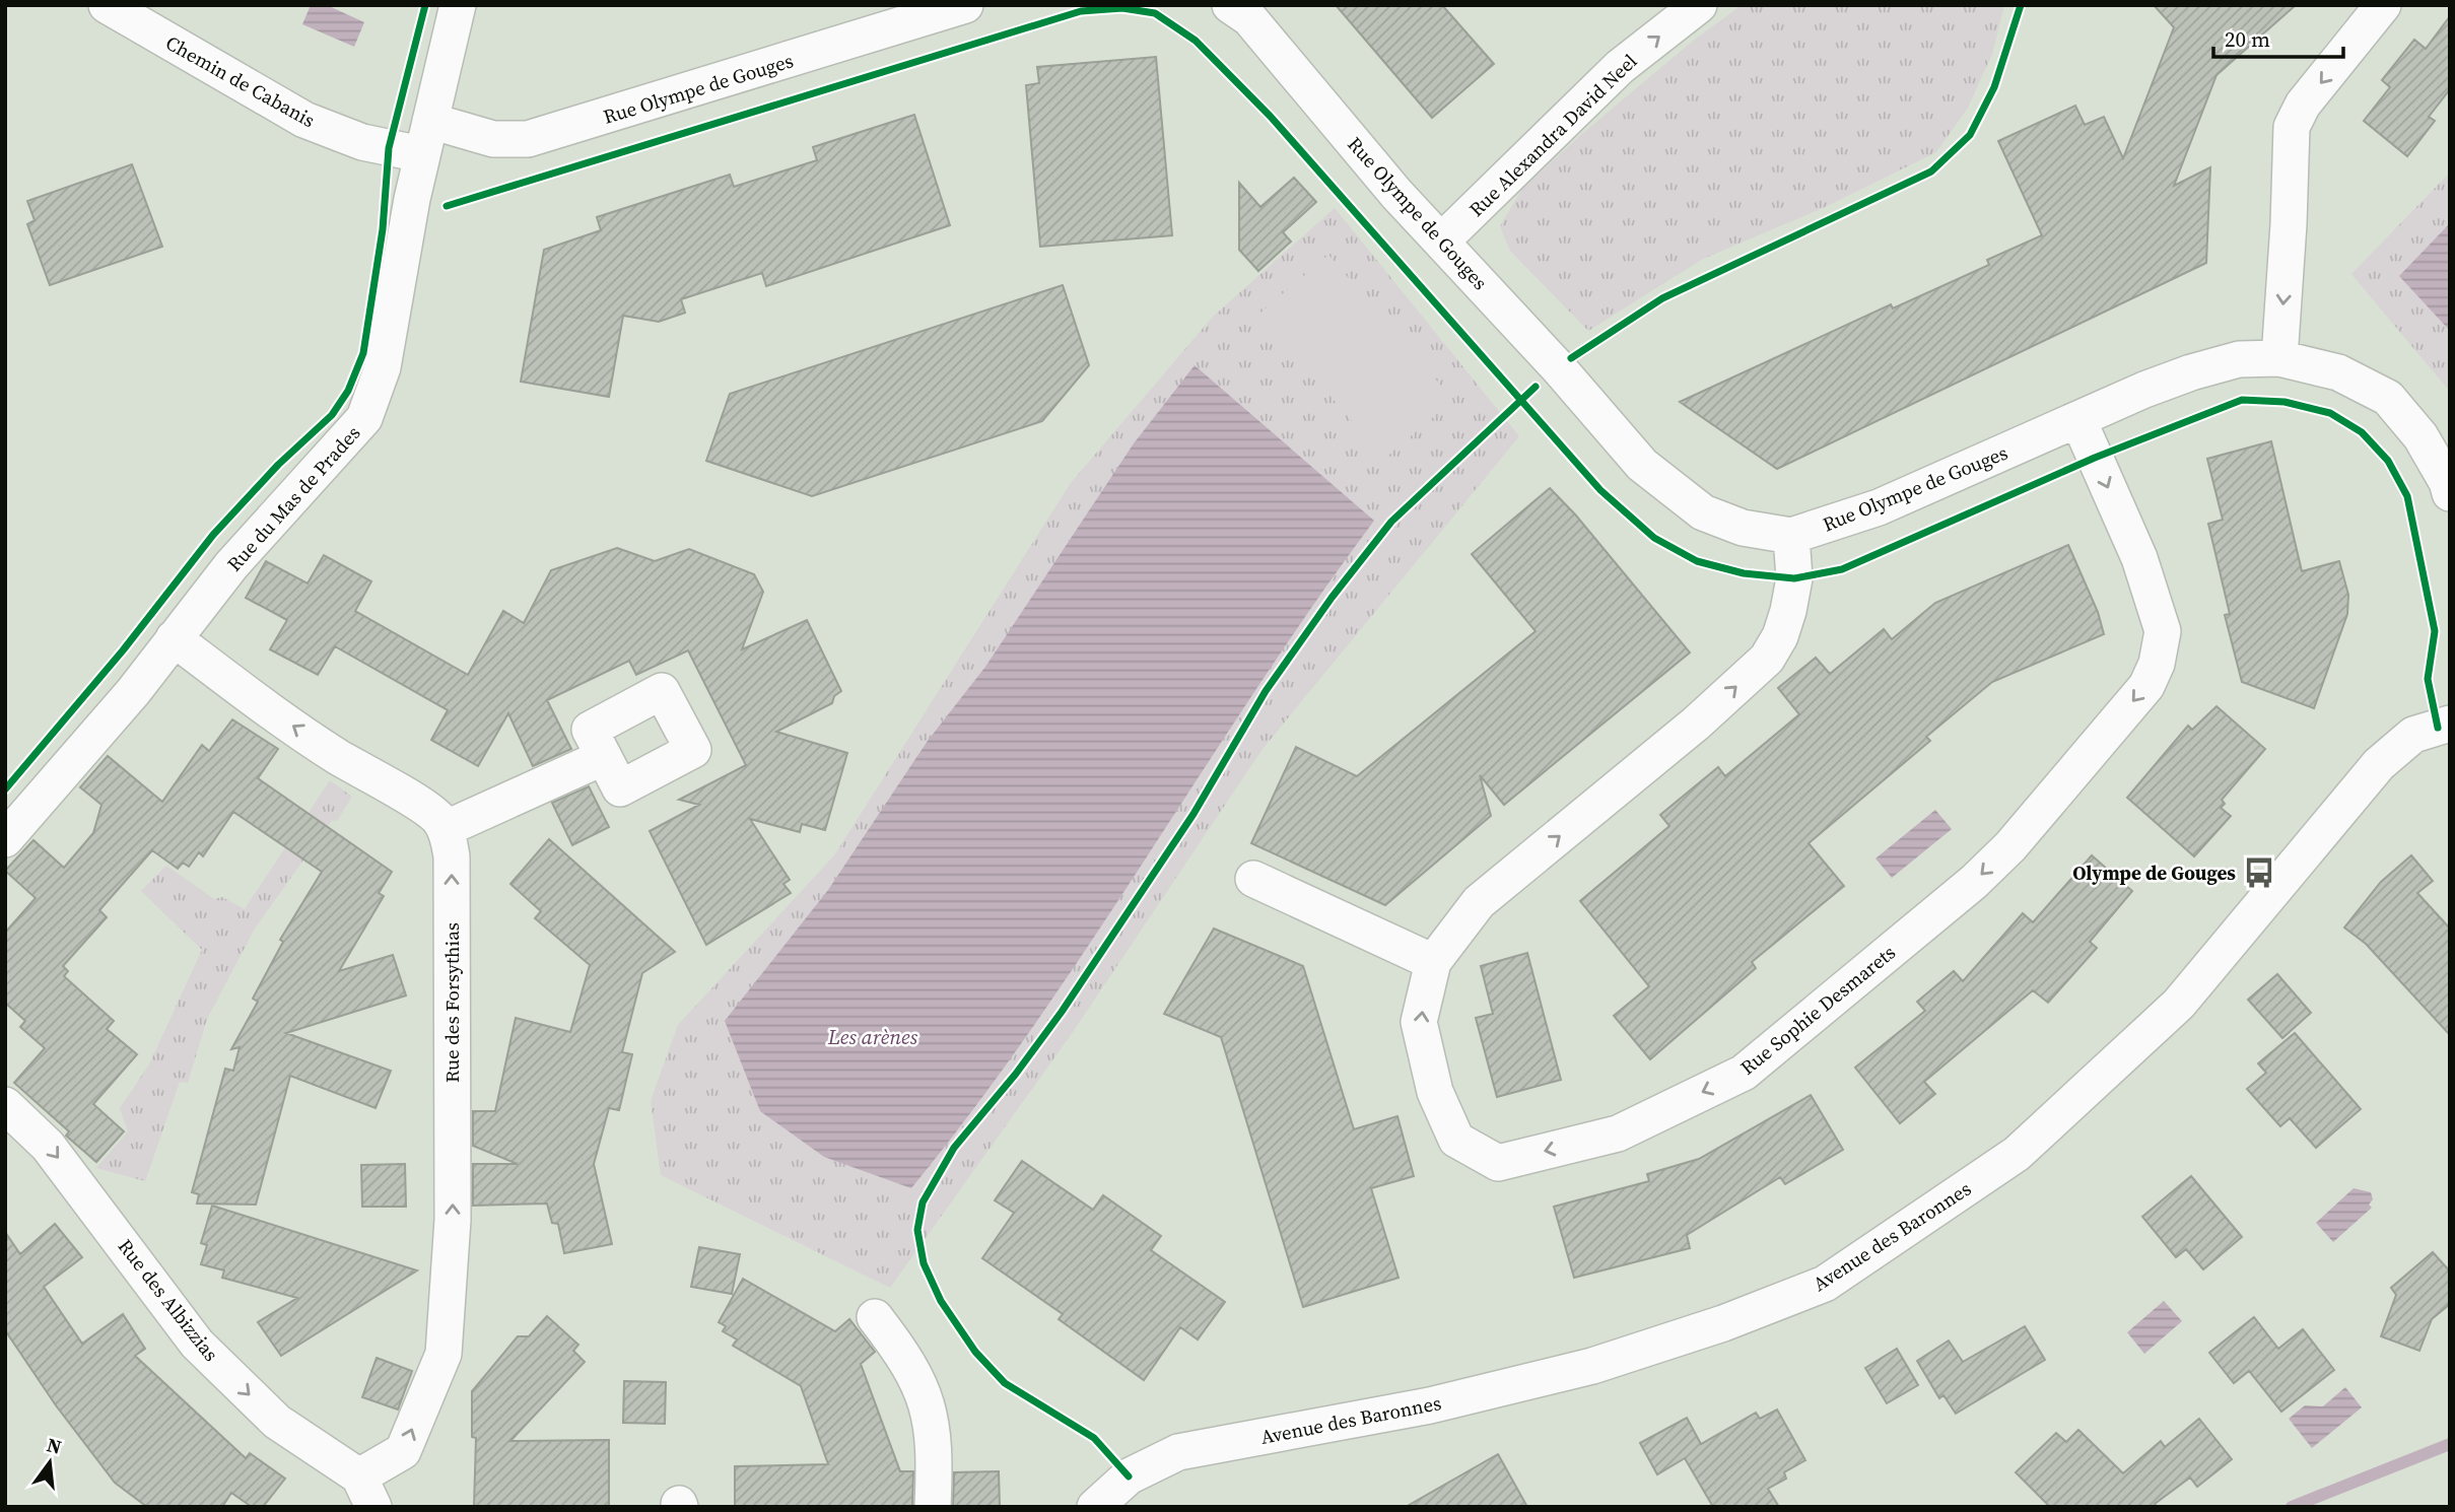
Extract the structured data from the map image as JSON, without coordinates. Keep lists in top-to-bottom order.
{
  "streets": {
    "street": [
      "Chemin de Cabanis",
      "Rue Olympe de Gouges",
      "Rue Alexandra David Neel",
      "Rue du Mas de Prades",
      "Rue des Forsythias",
      "Rue Sophie Desmarets",
      "Avenue des Baronnes",
      "Rue des Albizzias"
    ]
  },
  "crossings": [
    ["Chemin de Cabanis", "Rue Olympe de Gouges"],
    ["Chemin de Cabanis", "Rue du Mas de Prades"],
    ["Rue Olympe de Gouges", "Rue Alexandra David Neel"],
    ["Rue Olympe de Gouges", "Rue du Mas de Prades"],
    ["Rue Olympe de Gouges", "Rue Sophie Desmarets"],
    ["Rue des Forsythias", "Rue des Albizzias"]
  ],
  "one_way": ["Rue Alexandra David Neel", "Rue des Forsythias", "Rue des Albizzias"],
  "water": ["Les arènes"],
  "places": {
    "bus stop": ["Olympe de Gouges"]
  },
  "scale_bar": "20 m",
  "north": "top"
}
